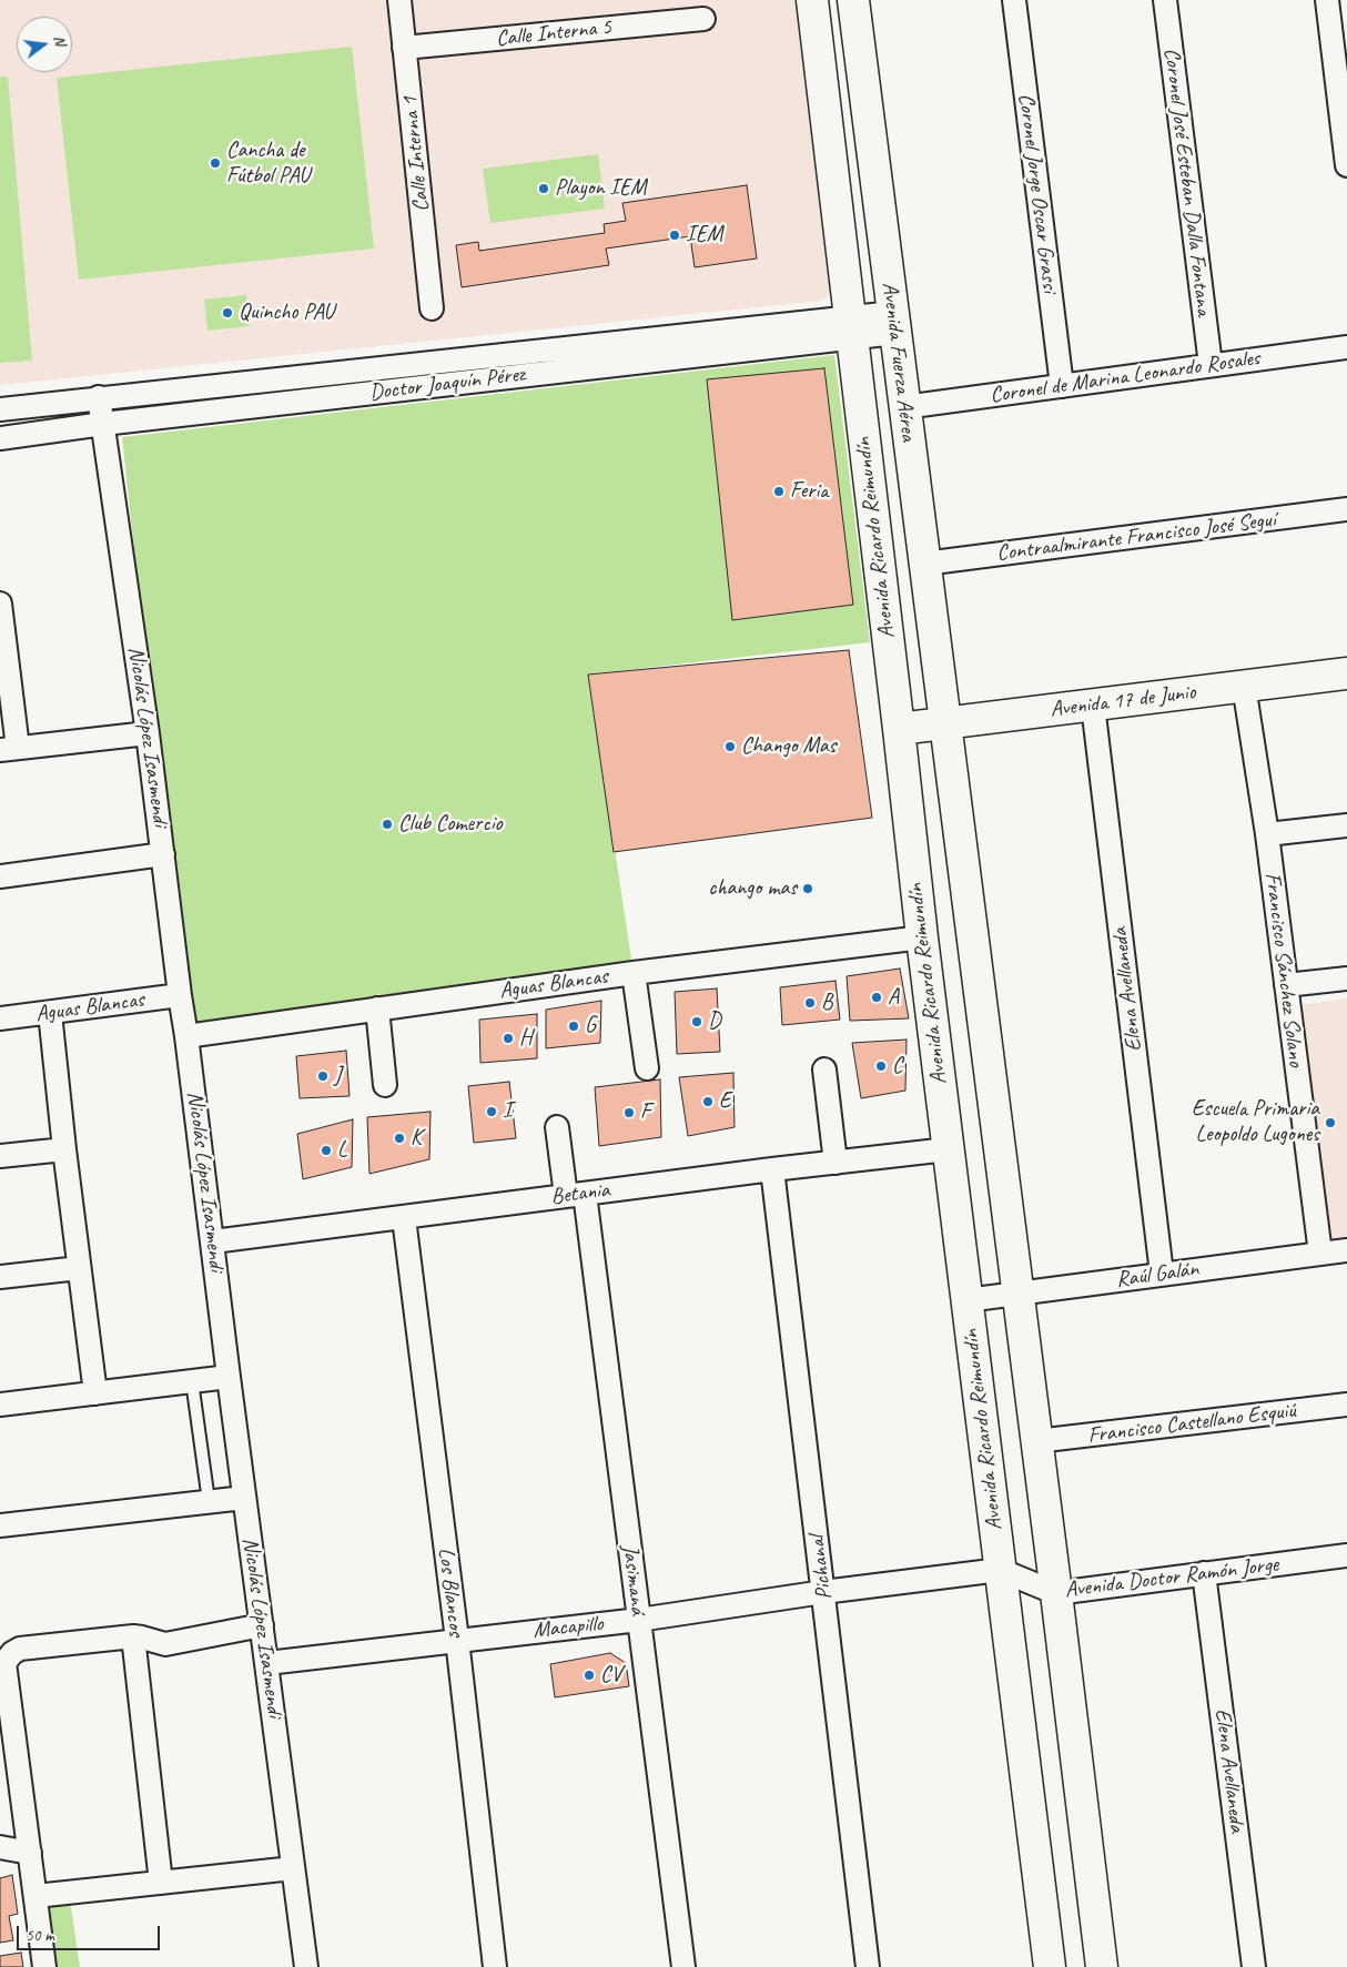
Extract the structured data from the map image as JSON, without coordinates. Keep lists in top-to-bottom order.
{
  "streets": {
    "street": [
      "Calle Interna 5",
      "Calle Interna 1",
      "Coronel José Esteban Dalla Fontana",
      "Coronel Jorge Oscar Grassi",
      "Avenida Fuerza Aérea",
      "Coronel de Marina Leonardo Rosales",
      "Doctor Joaquín Pérez",
      "Contraalmirante Francisco José Seguí",
      "Avenida Ricardo Reimundín",
      "Avenida 17 de Junio",
      "Nicolás López Isasmendi",
      "Francisco Sánchez Solano",
      "Aguas Blancas",
      "Elena Avellaneda",
      "Betania",
      "Raúl Galán",
      "Francisco Castellano Esquiú",
      "Pichanal",
      "Avenida Doctor Ramón Jorge",
      "Jasimaná",
      "Los Blancos",
      "Macapillo"
    ]
  },
  "crossings": [
    ["Calle Interna 5", "Calle Interna 1"],
    ["Coronel José Esteban Dalla Fontana", "Coronel de Marina Leonardo Rosales"],
    ["Coronel Jorge Oscar Grassi", "Coronel de Marina Leonardo Rosales"],
    ["Avenida Fuerza Aérea", "Coronel de Marina Leonardo Rosales"],
    ["Avenida Fuerza Aérea", "Doctor Joaquín Pérez"],
    ["Avenida Fuerza Aérea", "Contraalmirante Francisco José Seguí"],
    ["Avenida Fuerza Aérea", "Avenida 17 de Junio"],
    ["Doctor Joaquín Pérez", "Avenida Ricardo Reimundín"],
    ["Doctor Joaquín Pérez", "Nicolás López Isasmendi"],
    ["Avenida Ricardo Reimundín", "Avenida 17 de Junio"],
    ["Avenida Ricardo Reimundín", "Aguas Blancas"],
    ["Avenida Ricardo Reimundín", "Betania"],
    ["Avenida Ricardo Reimundín", "Raúl Galán"],
    ["Avenida Ricardo Reimundín", "Avenida Doctor Ramón Jorge"],
    ["Avenida Ricardo Reimundín", "Macapillo"],
    ["Avenida 17 de Junio", "Francisco Sánchez Solano"],
    ["Avenida 17 de Junio", "Elena Avellaneda"],
    ["Nicolás López Isasmendi", "Aguas Blancas"],
    ["Nicolás López Isasmendi", "Betania"],
    ["Nicolás López Isasmendi", "Macapillo"],
    ["Francisco Sánchez Solano", "Raúl Galán"],
    ["Elena Avellaneda", "Raúl Galán"],
    ["Elena Avellaneda", "Avenida Doctor Ramón Jorge"],
    ["Betania", "Pichanal"],
    ["Betania", "Jasimaná"],
    ["Betania", "Los Blancos"],
    ["Pichanal", "Macapillo"],
    ["Avenida Doctor Ramón Jorge", "Macapillo"],
    ["Jasimaná", "Macapillo"],
    ["Los Blancos", "Macapillo"]
  ],
  "places": [
    "Cancha de Fútbol PAU",
    "Playon IEM",
    "IEM",
    "Quincho PAU",
    "Feria",
    "Chango Mas",
    "Club Comercio",
    "chango mas",
    "A",
    "B",
    "D",
    "G",
    "H",
    "C",
    "J",
    "E",
    "I",
    "F",
    "Escuela Primaria Leopoldo Lugones",
    "K",
    "L",
    "CV"
  ],
  "scale_bar": "50 m",
  "north": "right"
}
